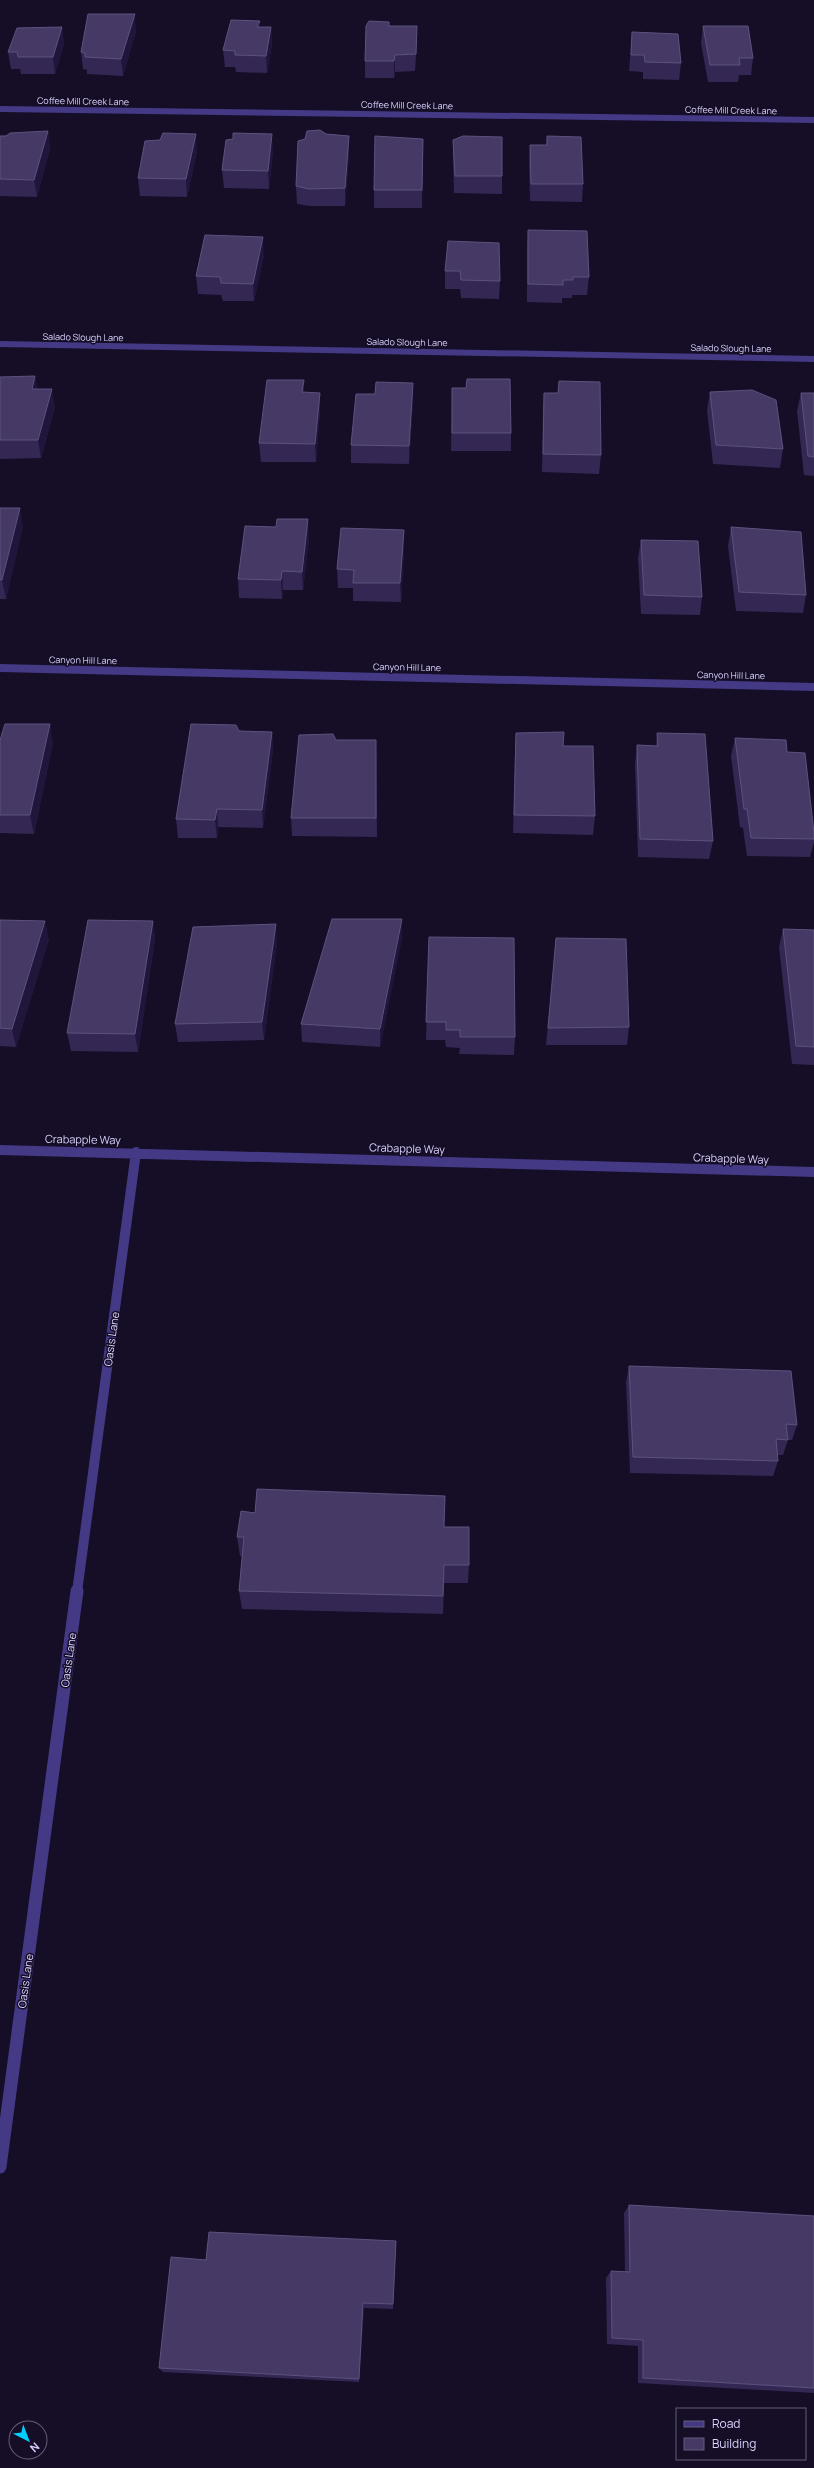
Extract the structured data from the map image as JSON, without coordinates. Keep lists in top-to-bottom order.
{
  "streets": {
    "street": [
      "Coffee Mill Creek Lane",
      "Salado Slough Lane",
      "Canyon Hill Lane",
      "Crabapple Way",
      "Oasis Lane"
    ]
  },
  "crossings": [
    ["Crabapple Way", "Oasis Lane"]
  ],
  "legend": ["Road", "Building"],
  "north": "bottom right"
}
